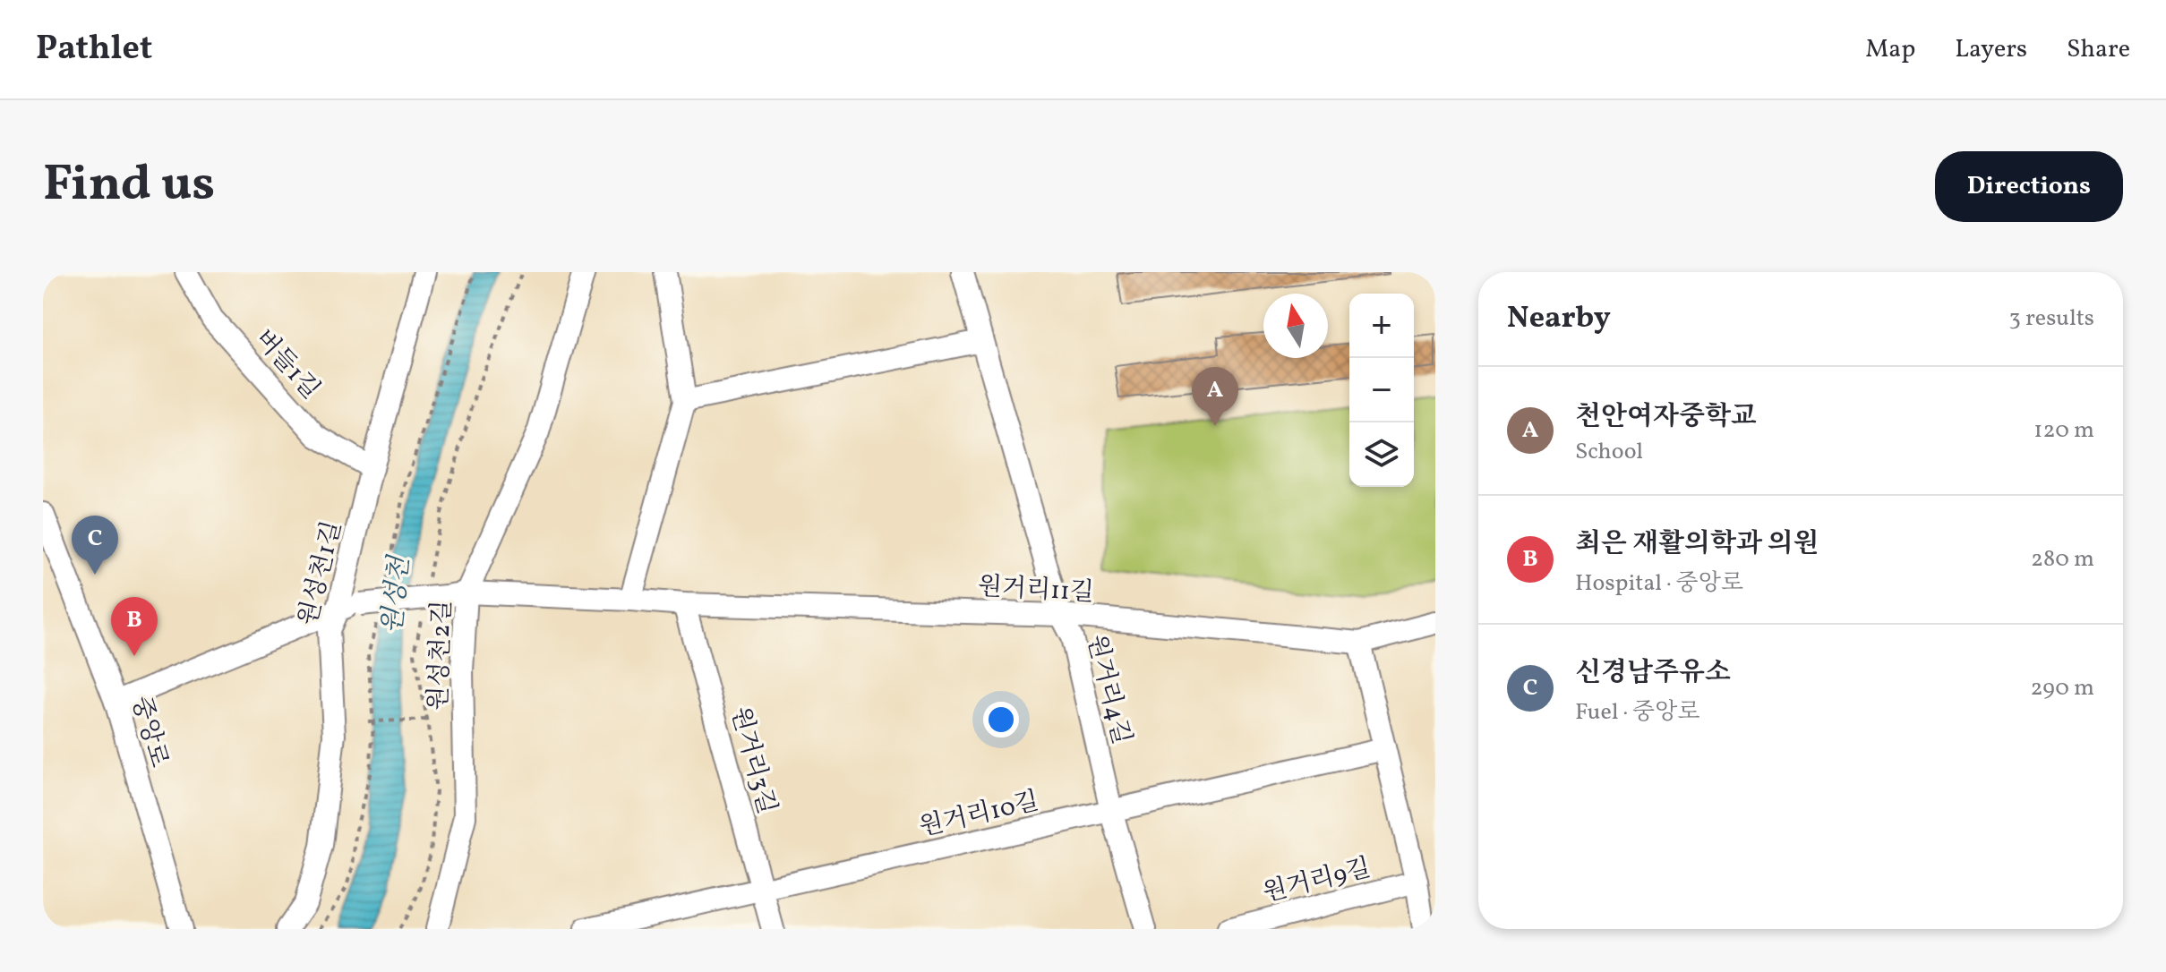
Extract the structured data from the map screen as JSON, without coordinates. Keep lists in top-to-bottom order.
{
  "streets": {
    "street": [
      "버들1길",
      "원성천1길",
      "원거리11길",
      "원성천2길",
      "원거리4길",
      "중앙로",
      "원거리3길",
      "원거리10길",
      "원거리9길"
    ]
  },
  "crossings": [
    ["버들1길", "원성천1길"],
    ["원성천1길", "원거리11길"],
    ["원거리11길", "원성천2길"],
    ["원거리11길", "원거리4길"],
    ["원거리11길", "원거리3길"],
    ["원거리4길", "원거리10길"],
    ["원거리3길", "원거리10길"]
  ],
  "water": ["원성천"],
  "north": "top",
  "page": {
    "header": "Pathlet",
    "nav": ["Map", "Layers", "Share"],
    "title": "Find us",
    "buttons": "Directions",
    "heading": ["Nearby", "3 results"],
    "map_buttons": ["+", "−"],
    "list": [
      {
        "mark": "A",
        "name": "천안여자중학교",
        "note": "School",
        "value": "120 m"
      },
      {
        "mark": "B",
        "name": "최은 재활의학과 의원",
        "note": "Hospital · 중앙로",
        "value": "280 m"
      },
      {
        "mark": "C",
        "name": "신경남주유소",
        "note": "Fuel · 중앙로",
        "value": "290 m"
      }
    ],
    "pins": ["A", "C", "B"]
  }
}
